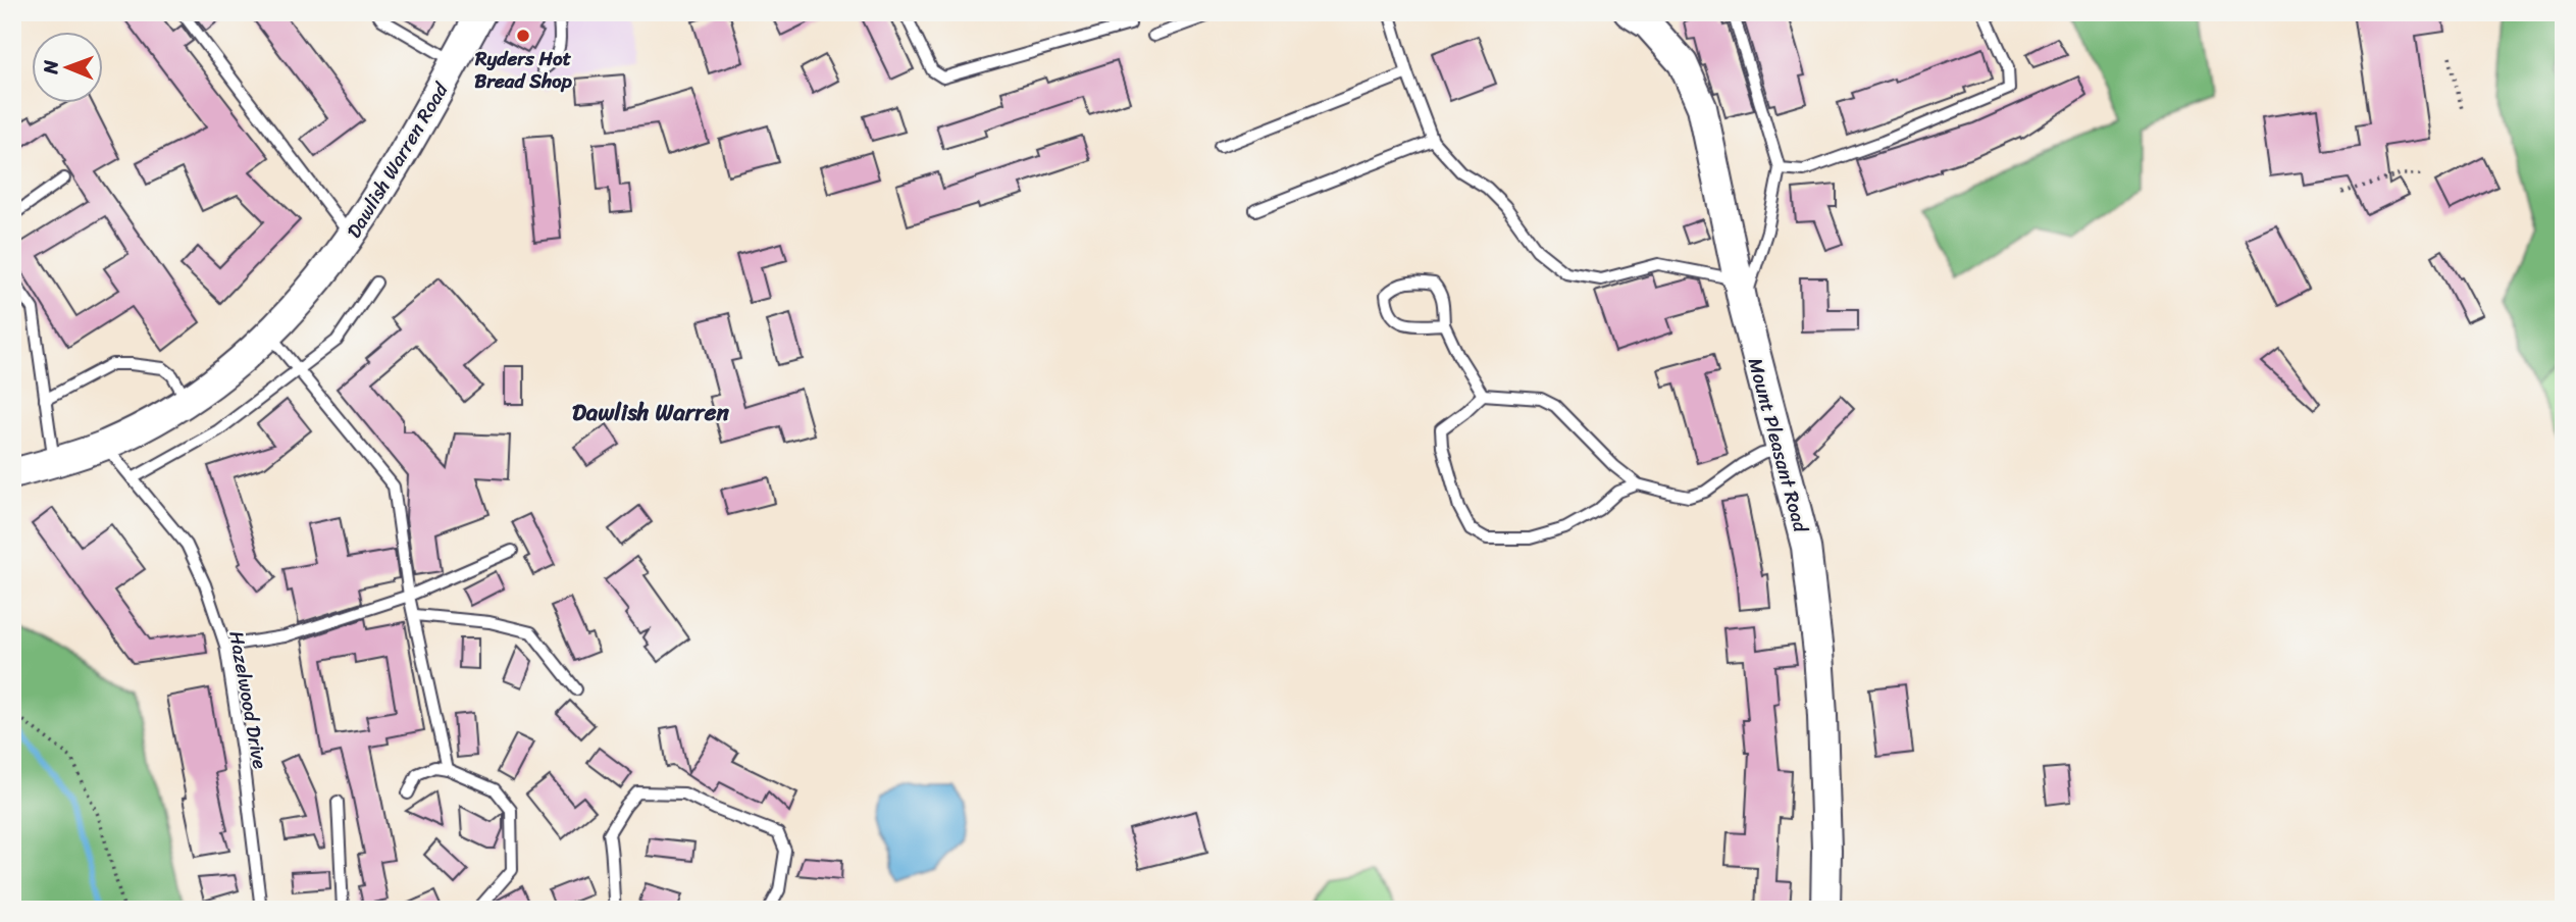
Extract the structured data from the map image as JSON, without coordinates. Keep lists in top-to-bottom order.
{
  "streets": {
    "street": ["Dawlish Warren Road", "Mount Pleasant Road"],
    "lane": ["Hazelwood Drive"]
  },
  "crossings": [
    ["Dawlish Warren Road", "Hazelwood Drive"]
  ],
  "districts": ["Dawlish Warren"],
  "places": ["Ryders Hot Bread Shop"],
  "north": "left"
}
